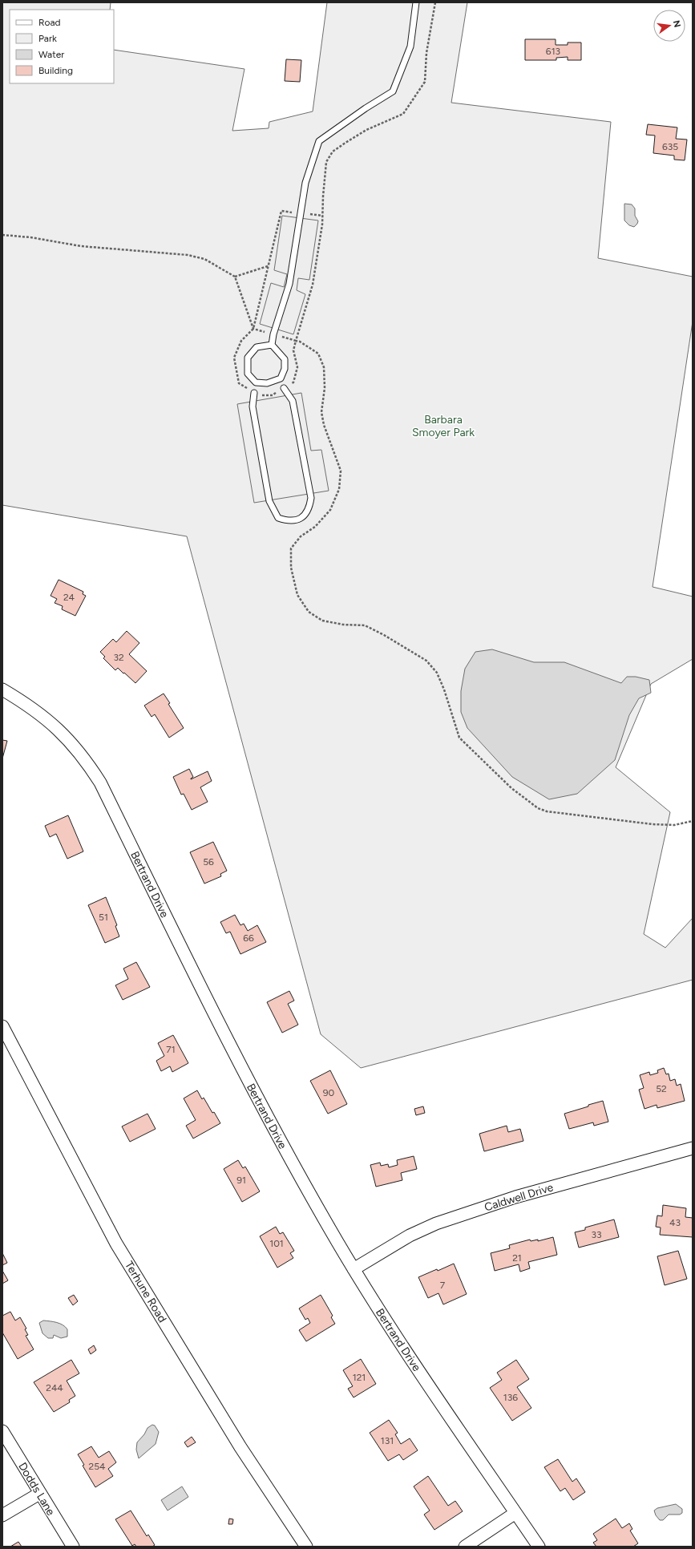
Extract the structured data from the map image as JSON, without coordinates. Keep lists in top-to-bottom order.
{
  "streets": {
    "street": [
      "Bertrand Drive",
      "Caldwell Drive",
      "Terhune Road",
      "Dodds Lane"
    ]
  },
  "crossings": [
    ["Bertrand Drive", "Caldwell Drive"]
  ],
  "parks": ["Barbara Smoyer Park"],
  "house_numbers": [
    "613",
    "635",
    "24",
    "32",
    "56",
    "51",
    "66",
    "71",
    "52",
    "90",
    "91",
    "43",
    "33",
    "101",
    "21",
    "7",
    "121",
    "244",
    "136",
    "131",
    "254"
  ],
  "legend": [
    "Road",
    "Park",
    "Water",
    "Building"
  ],
  "north": "right"
}
